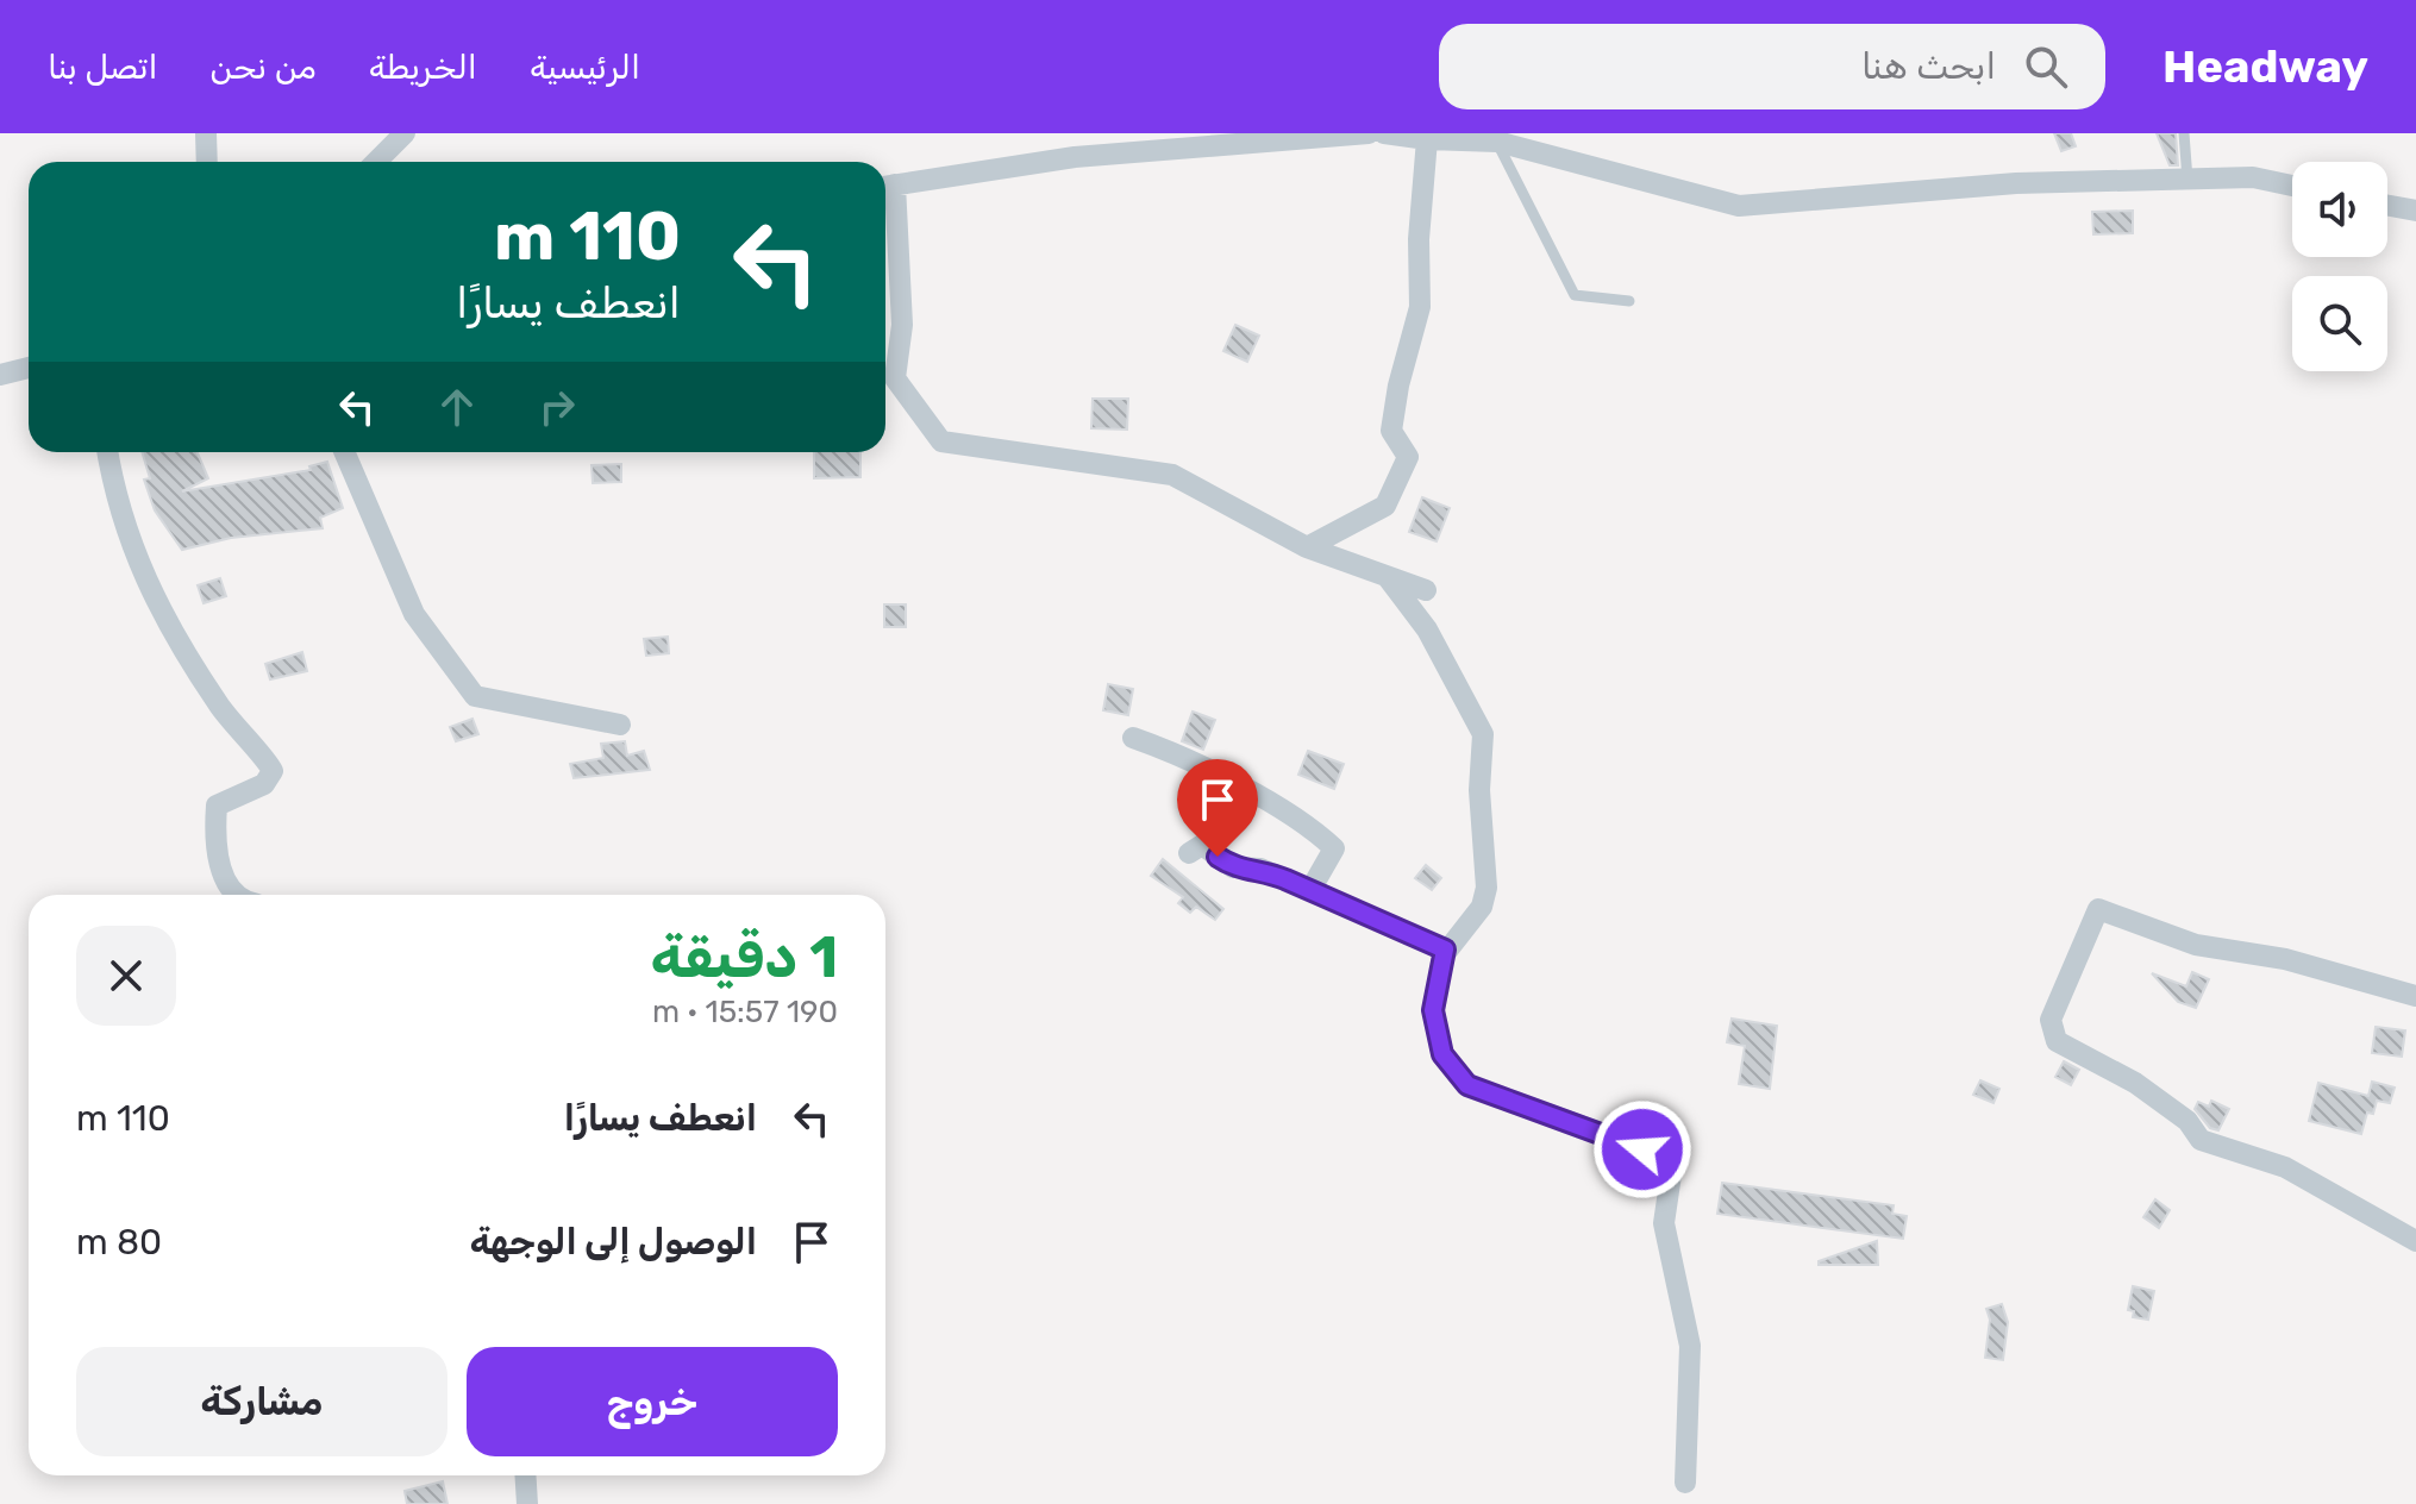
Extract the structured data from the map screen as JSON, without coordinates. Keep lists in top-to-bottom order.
{
  "page": {
    "header": "Headway",
    "search": "ابحث هنا",
    "nav": [
      "الرئيسية",
      "الخريطة",
      "من نحن",
      "اتصل بنا"
    ],
    "turn": ["110 m", "انعطف يسارًا"],
    "heading": ["1 دقيقة", "190 m · 15:57"],
    "list": [
      {
        "name": "انعطف يسارًا",
        "value": "110 m"
      },
      {
        "name": "الوصول إلى الوجهة",
        "value": "80 m"
      }
    ],
    "buttons": ["خروج", "مشاركة"]
  }
}
